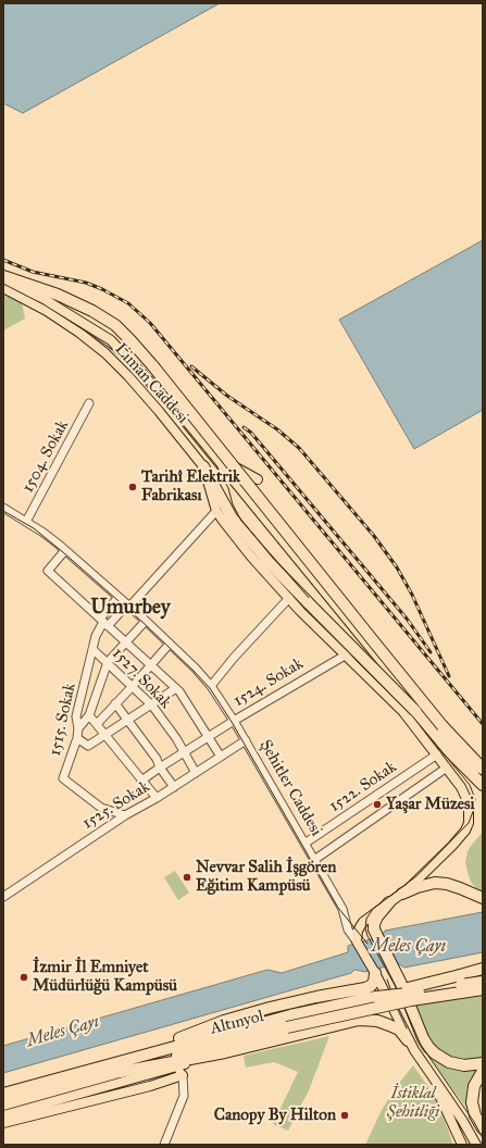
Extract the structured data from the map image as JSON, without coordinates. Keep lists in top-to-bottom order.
{
  "streets": {
    "highway": ["Altınyol"],
    "main road": ["Liman Caddesi", "Şehitler Caddesi"],
    "street": [
      "1504. Sokak",
      "1527. Sokak",
      "1524. Sokak",
      "1515. Sokak",
      "1522. Sokak",
      "1525. Sokak"
    ]
  },
  "crossings": [
    ["1504. Sokak", "Şehitler Caddesi"],
    ["1527. Sokak", "1524. Sokak"],
    ["1527. Sokak", "1515. Sokak"],
    ["1527. Sokak", "1525. Sokak"],
    ["1524. Sokak", "Şehitler Caddesi"],
    ["1515. Sokak", "Şehitler Caddesi"],
    ["1515. Sokak", "1525. Sokak"],
    ["1522. Sokak", "Şehitler Caddesi"],
    ["Şehitler Caddesi", "1525. Sokak"]
  ],
  "districts": ["Umurbey"],
  "water": ["Meles Çayı"],
  "parks": ["İstiklal Şehitliği"],
  "places": [
    "Tarihî Elektrik Fabrikası",
    "Yaşar Müzesi",
    "Nevvar Salih İşgören Eğitim Kampüsü",
    "İzmir İl Emniyet Müdürlüğü Kampüsü",
    "Canopy By Hilton"
  ]
}
